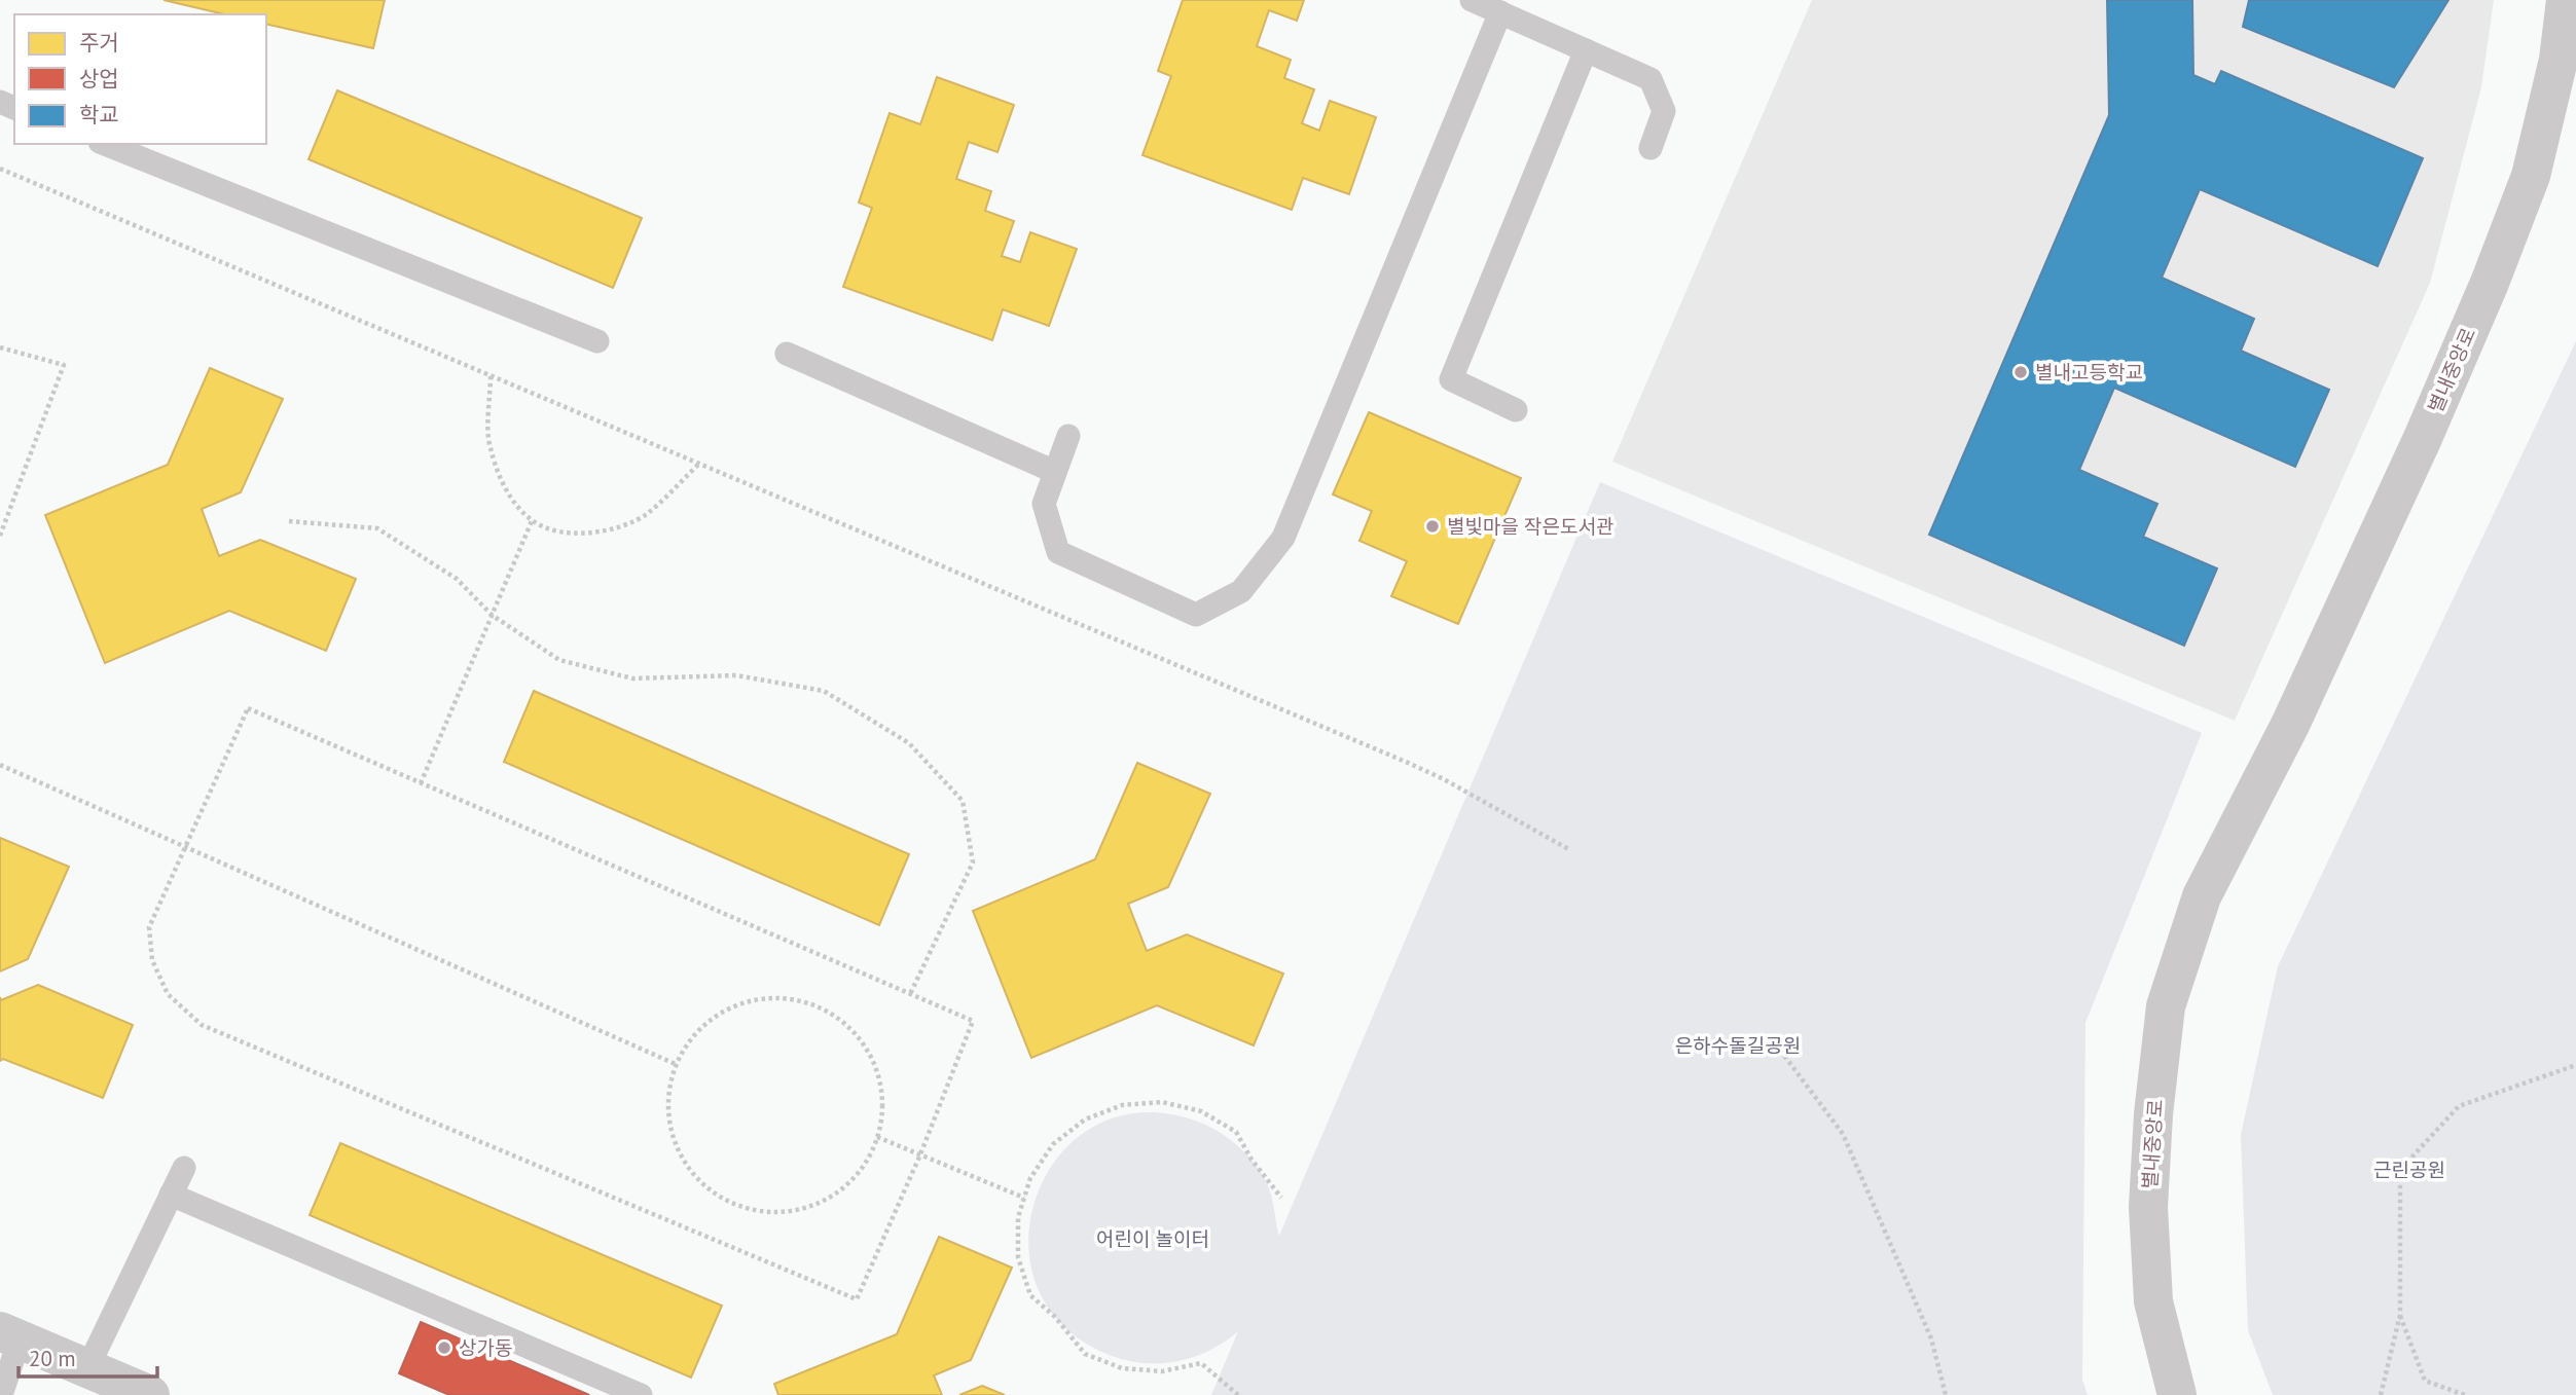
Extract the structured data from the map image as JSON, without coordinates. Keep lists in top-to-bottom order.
{
  "streets": {
    "street": ["별내중앙로"]
  },
  "parks": ["은하수돌길공원", "근린공원", "어린이 놀이터"],
  "places": ["별내고등학교", "별빛마을 작은도서관", "상가동"],
  "legend": ["주거", "상업", "학교"],
  "scale_bar": "20 m"
}
